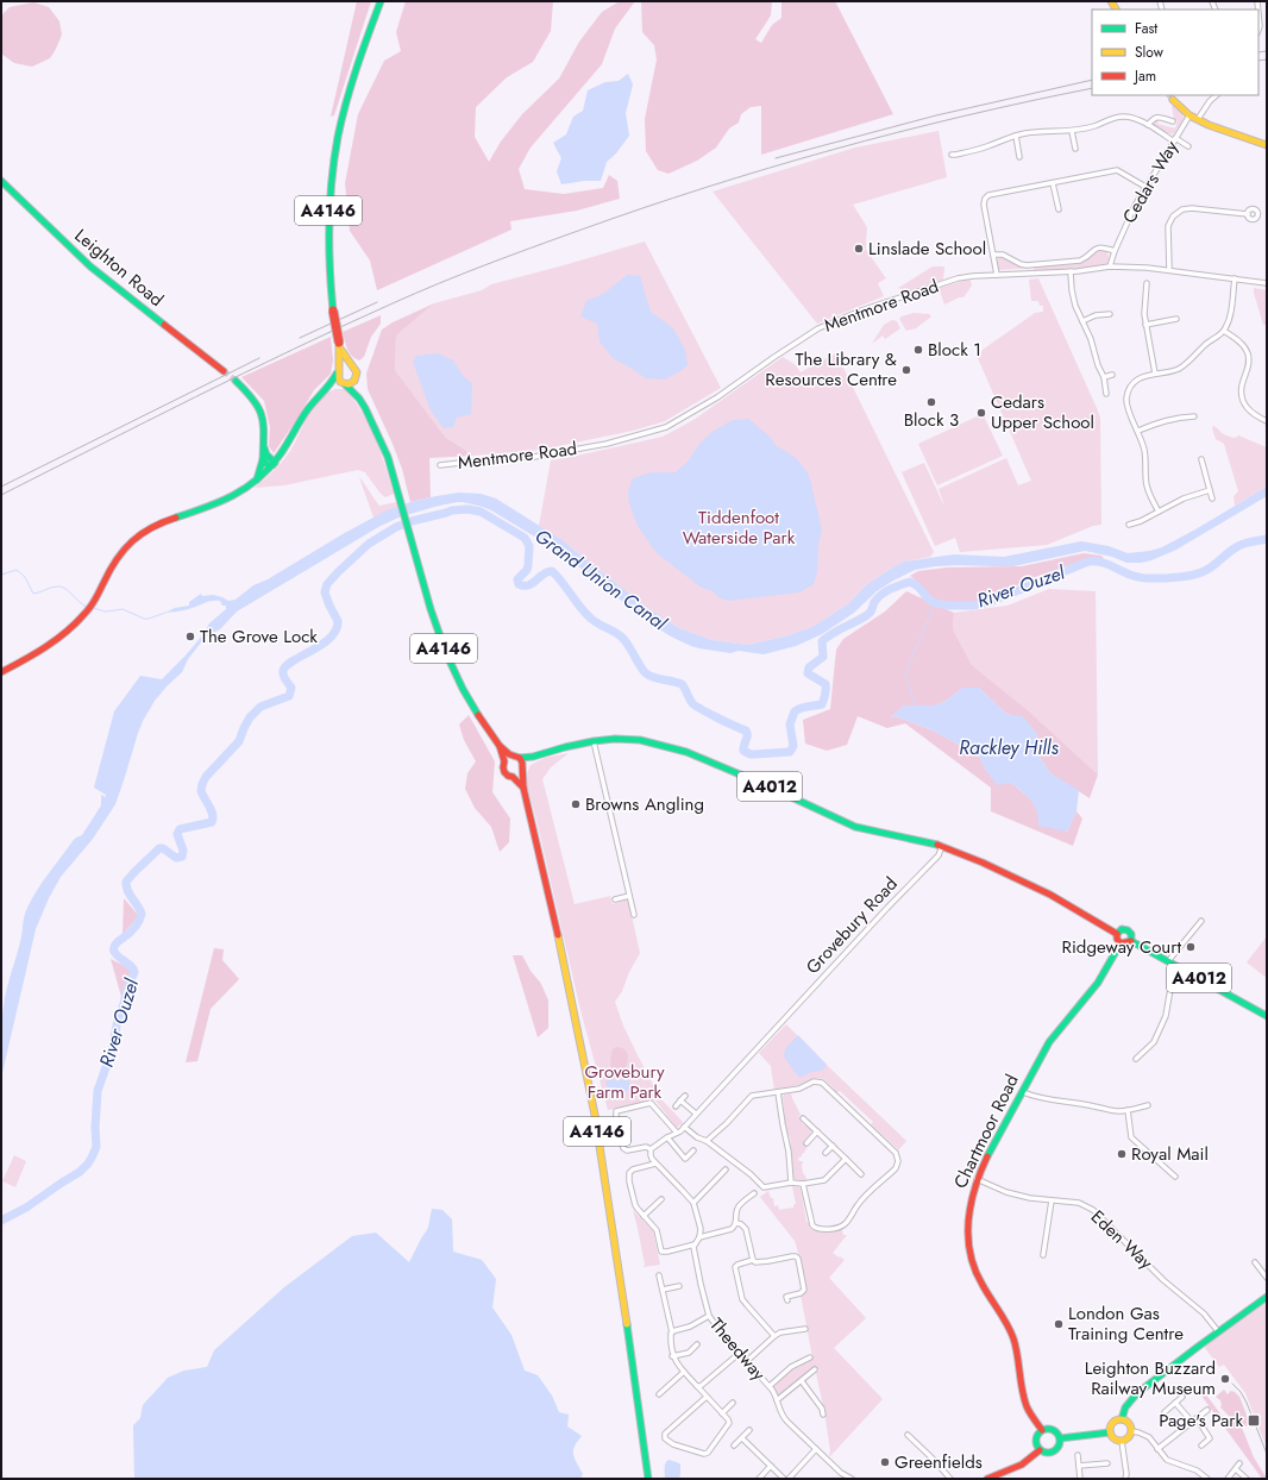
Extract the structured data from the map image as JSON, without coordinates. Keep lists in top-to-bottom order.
{
  "streets": {
    "main road": [
      "A4146",
      "Leighton Road",
      "A4012",
      "Chartmoor Road"
    ],
    "street": [
      "Cedars Way",
      "Mentmore Road",
      "Grovebury Road",
      "Eden Way",
      "Theedway"
    ]
  },
  "crossings": [
    ["Cedars Way", "Mentmore Road"],
    ["A4146", "A4012"],
    ["A4012", "Grovebury Road"],
    ["A4012", "Chartmoor Road"],
    ["Chartmoor Road", "Eden Way"]
  ],
  "water": ["Grand Union Canal", "River Ouzel", "Rackley Hills"],
  "parks": ["Tiddenfoot Waterside Park", "Grovebury Farm Park"],
  "places": {
    "other": [
      "Linslade School",
      "Block 1",
      "The Library & Resources Centre",
      "Block 3",
      "Cedars Upper School",
      "The Grove Lock",
      "Browns Angling",
      "Ridgeway Court",
      "Royal Mail",
      "London Gas Training Centre",
      "Leighton Buzzard Railway Museum",
      "Greenfields"
    ],
    "transit": ["Page's Park"]
  },
  "legend": ["Fast", "Slow", "Jam"]
}
